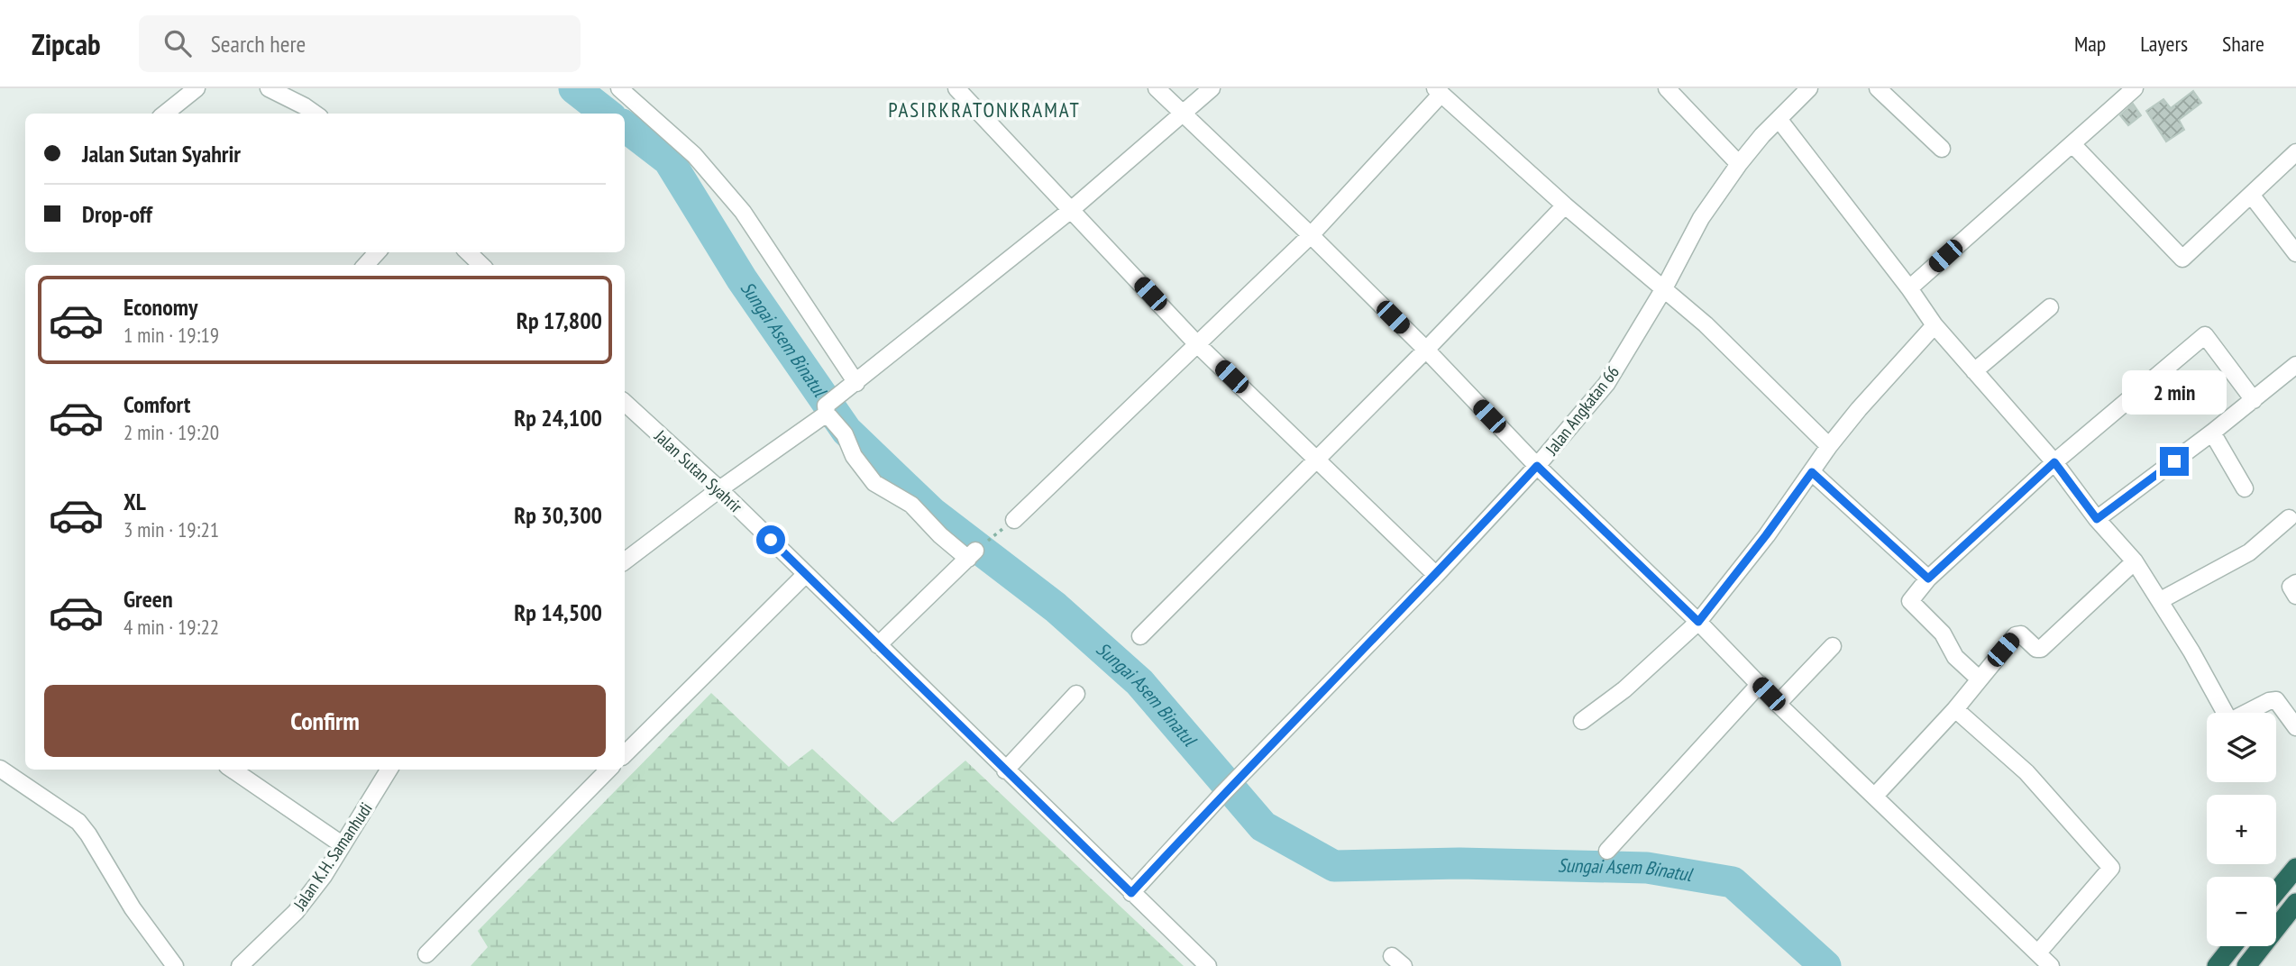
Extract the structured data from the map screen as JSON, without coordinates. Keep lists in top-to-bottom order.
{
  "streets": {
    "street": ["Jalan Angkatan 66", "Jalan Sutan Syahrir", "Jalan K.H. Samanhudi"]
  },
  "crossings": [
    ["Jalan Angkatan 66", "Jalan Sutan Syahrir"]
  ],
  "districts": ["PASIRKRATONKRAMAT"],
  "water": ["Sungai Asem Binatul"],
  "page": {
    "header": "Zipcab",
    "search": "Search here",
    "nav": ["Map", "Layers", "Share"],
    "banner": ["Jalan Sutan Syahrir", "Drop-off"],
    "list": [
      {
        "name": "Economy",
        "note": "1 min · 19:19",
        "value": "Rp 17,800"
      },
      {
        "name": "Comfort",
        "note": "2 min · 19:20",
        "value": "Rp 24,100"
      },
      {
        "name": "XL",
        "note": "3 min · 19:21",
        "value": "Rp 30,300"
      },
      {
        "name": "Green",
        "note": "4 min · 19:22",
        "value": "Rp 14,500"
      }
    ],
    "bubble": "2 min",
    "buttons": "Confirm",
    "map_buttons": ["+", "−"]
  }
}
